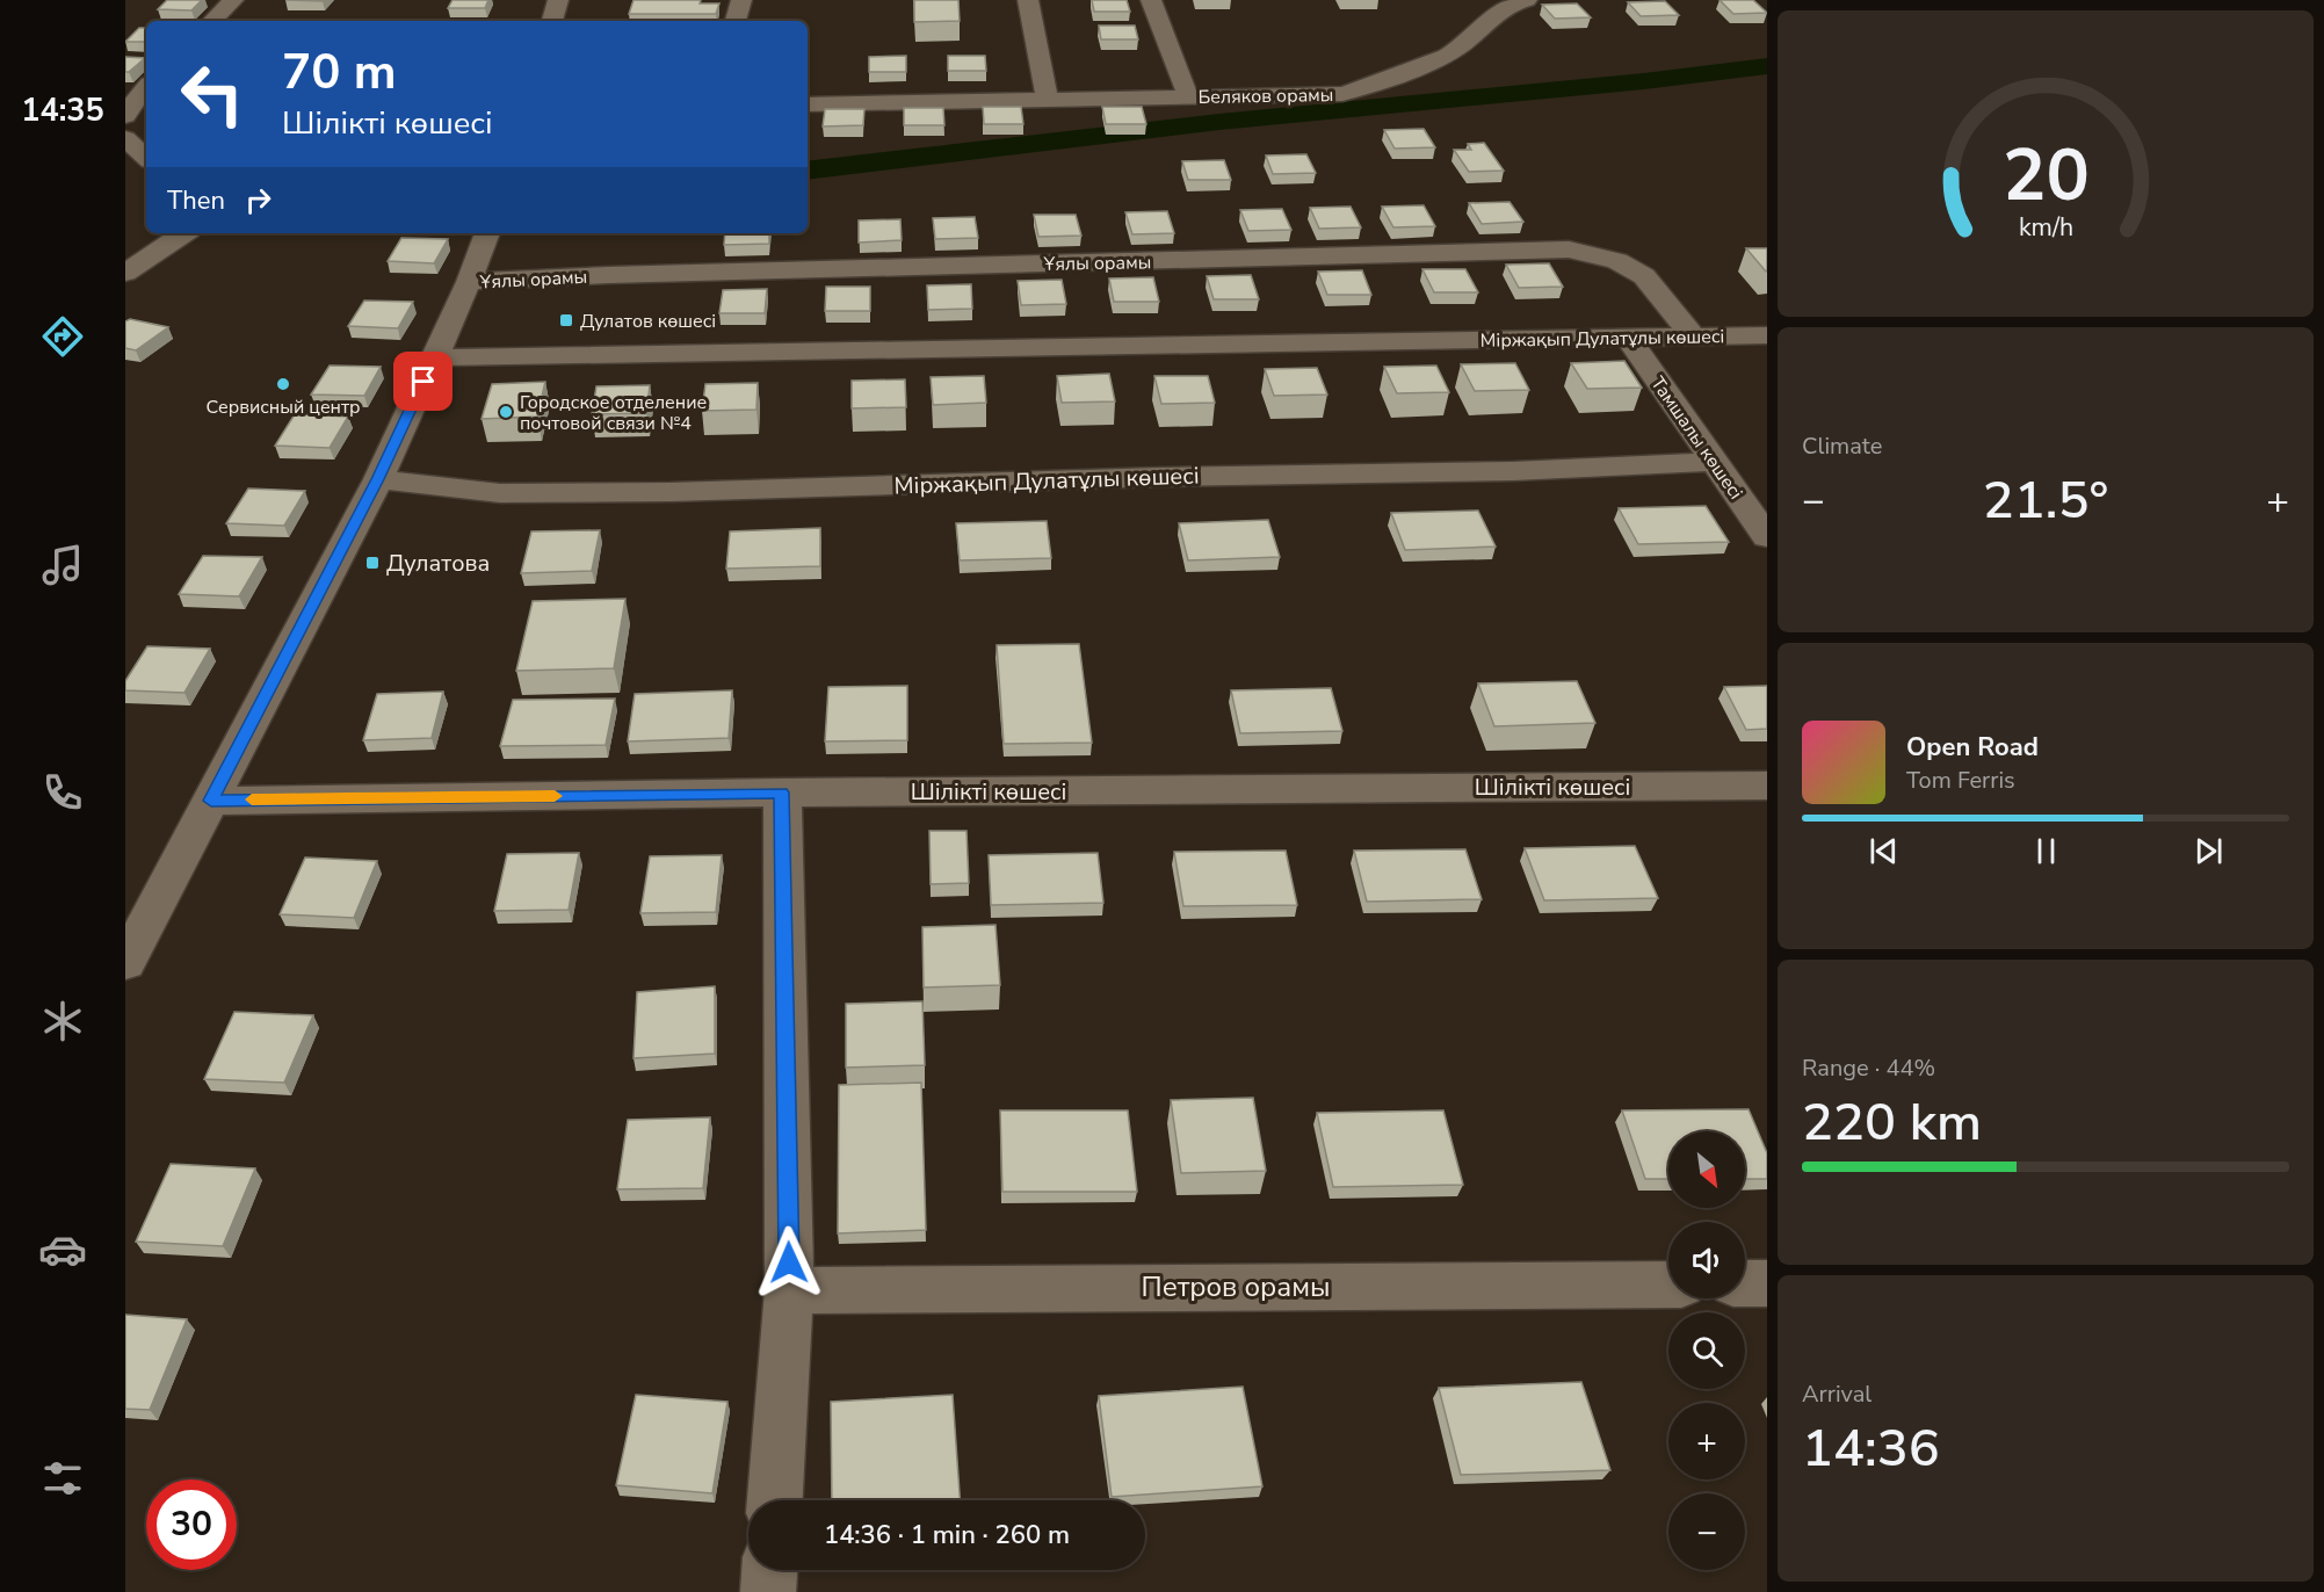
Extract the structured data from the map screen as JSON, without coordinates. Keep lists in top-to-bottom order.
{
  "streets": {
    "street": [
      "Беляков орамы",
      "Ұялы орамы",
      "Міржақып Дулатұлы көшесі",
      "Тамшалы көшесі",
      "Шілікті көшесі",
      "Петров орамы"
    ]
  },
  "crossings": [
    ["Ұялы орамы", "Міржақып Дулатұлы көшесі"],
    ["Міржақып Дулатұлы көшесі", "Тамшалы көшесі"]
  ],
  "places": {
    "transit": ["Дулатов көшесі", "Дулатова"],
    "other": ["Сервисный центр", "Городское отделение почтовой связи №4"]
  },
  "north": "bottom right",
  "page": {
    "tabs": "14:35",
    "turn": ["70 m", "Шілікті көшесі"],
    "then": "Then",
    "tile": [
      "Climate",
      ["Range · 44%", "220 km"],
      ["Arrival", "14:36"]
    ],
    "heat": ["−", "21.5°", "+"],
    "song": ["Open Road", "Tom Ferris"],
    "map_buttons": ["+", "−"],
    "limit": "30",
    "trip": "14:36 · 1 min · 260 m",
    "gauge": ["20", "km/h"]
  }
}
